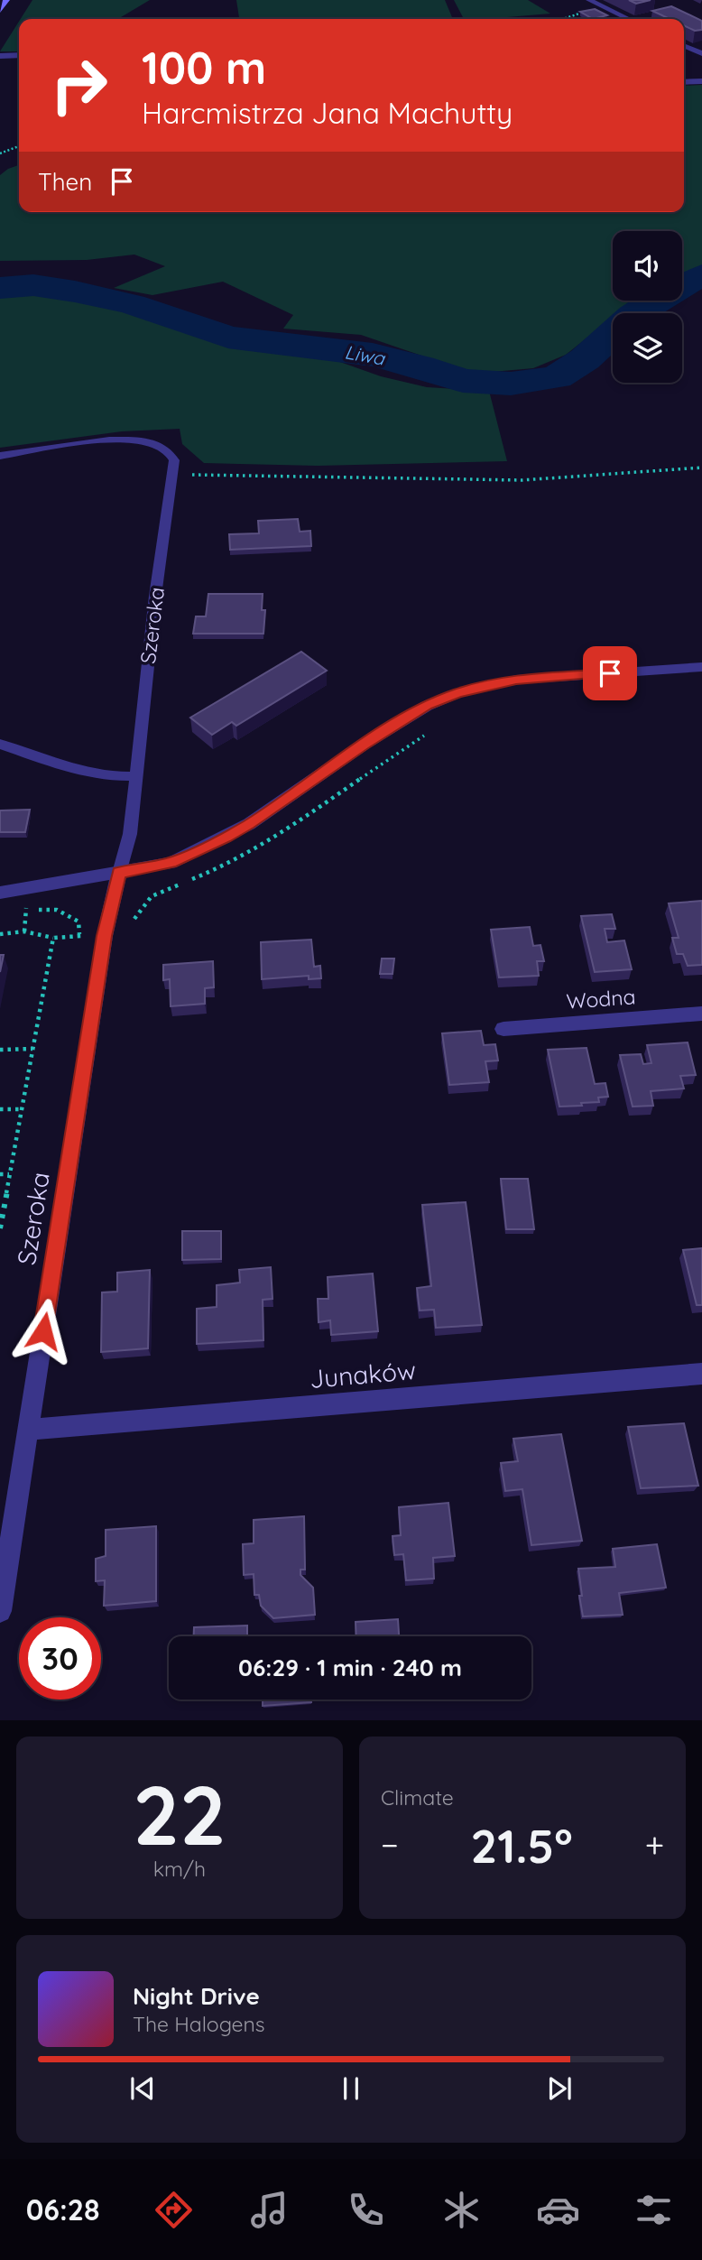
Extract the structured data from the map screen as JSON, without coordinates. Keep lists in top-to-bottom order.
{
  "streets": {
    "street": ["Szeroka", "Wodna", "Junaków"]
  },
  "crossings": [
    ["Szeroka", "Junaków"]
  ],
  "water": ["Liwa"],
  "page": {
    "turn": ["100 m", "Harcmistrza Jana Machutty"],
    "then": "Then",
    "limit": "30",
    "trip": "06:29 · 1 min · 240 m",
    "tile": [
      ["22", "km/h"],
      "Climate"
    ],
    "heat": ["−", "21.5°", "+"],
    "song": ["Night Drive", "The Halogens"],
    "tabs": "06:28"
  }
}
